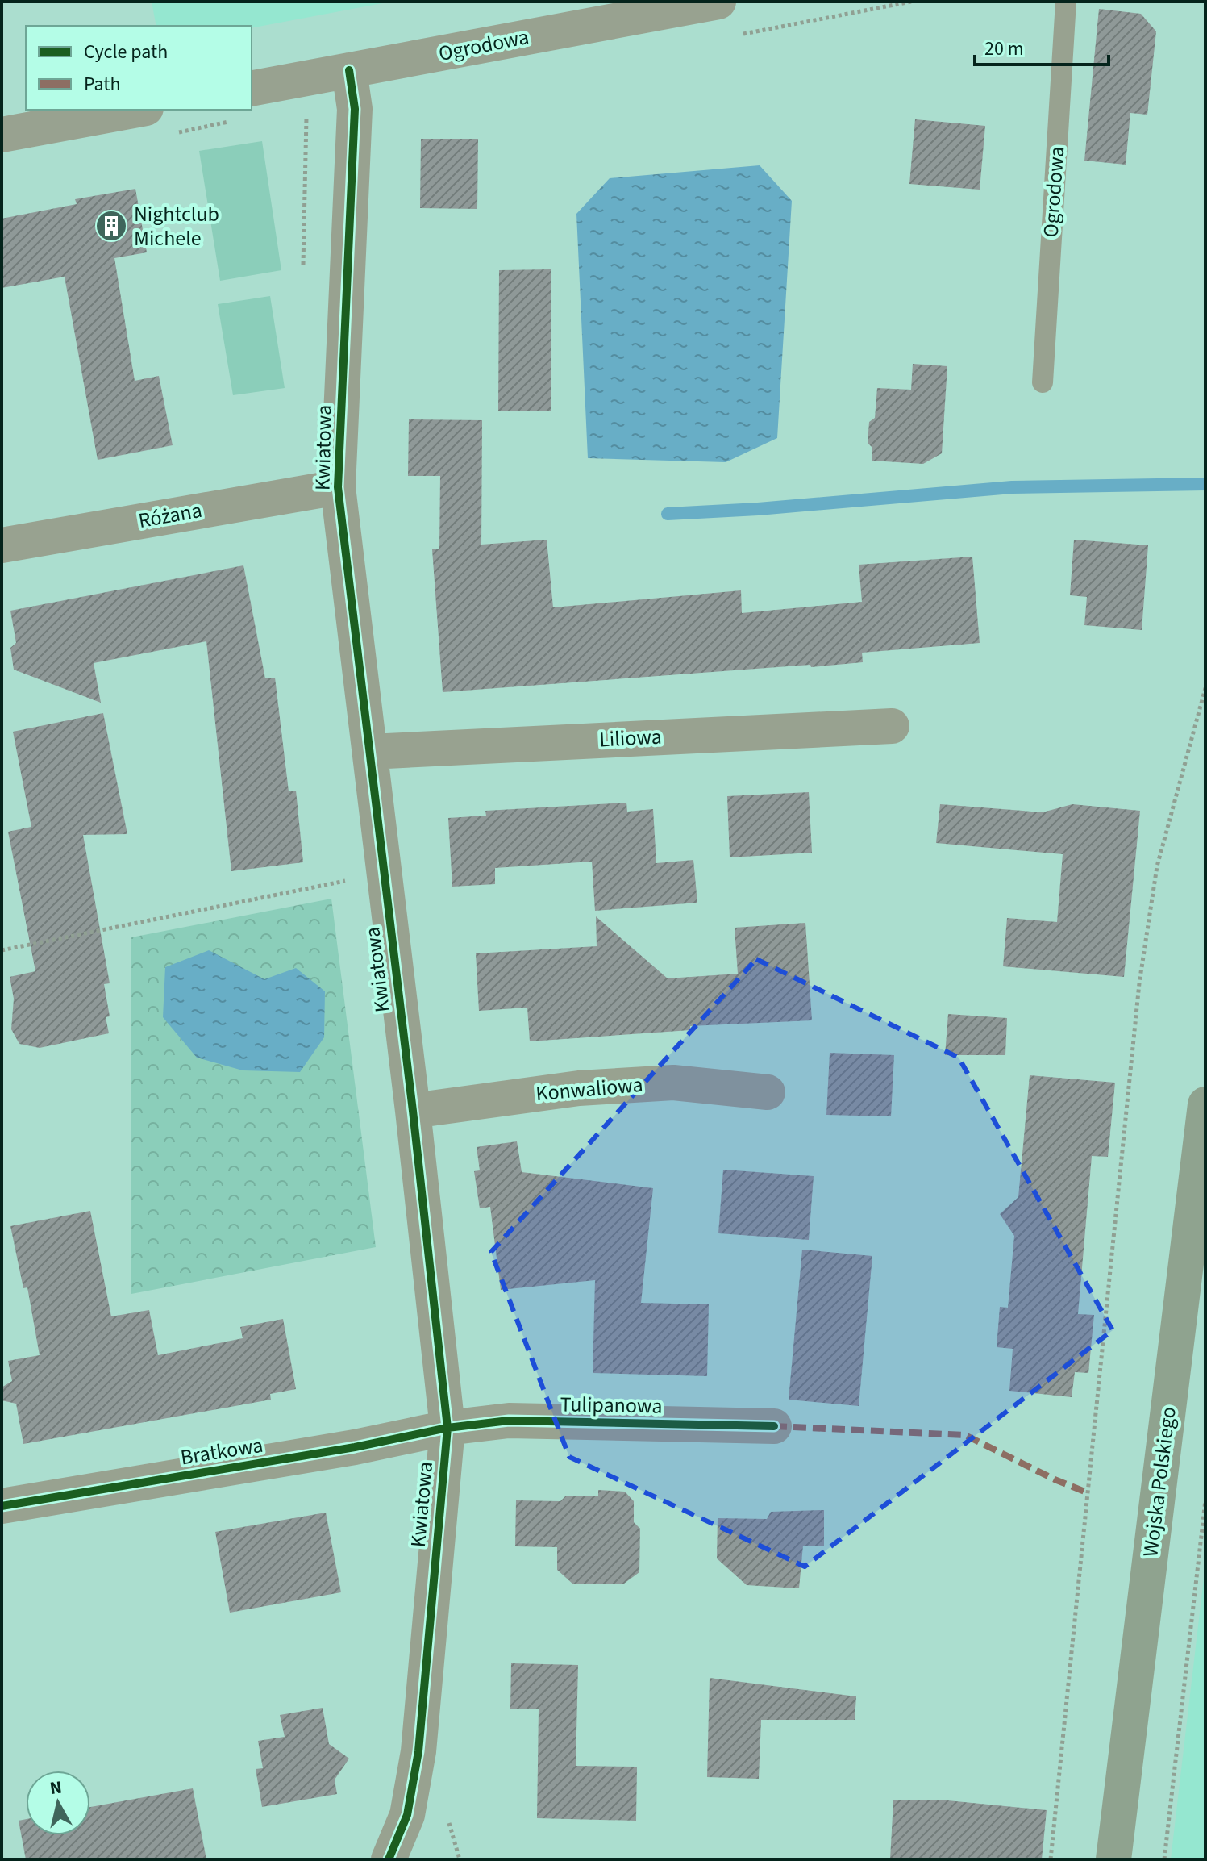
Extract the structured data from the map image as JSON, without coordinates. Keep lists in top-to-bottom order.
{
  "streets": {
    "main road": ["Wojska Polskiego"],
    "street": [
      "Ogrodowa",
      "Kwiatowa",
      "Różana",
      "Liliowa",
      "Konwaliowa",
      "Tulipanowa",
      "Bratkowa"
    ]
  },
  "crossings": [
    ["Ogrodowa", "Kwiatowa"],
    ["Kwiatowa", "Różana"],
    ["Kwiatowa", "Liliowa"],
    ["Kwiatowa", "Konwaliowa"],
    ["Kwiatowa", "Tulipanowa"],
    ["Kwiatowa", "Bratkowa"],
    ["Tulipanowa", "Bratkowa"]
  ],
  "places": {
    "building": ["Nightclub Michele"]
  },
  "legend": ["Cycle path", "Path"],
  "scale_bar": "20 m",
  "north": "top"
}
